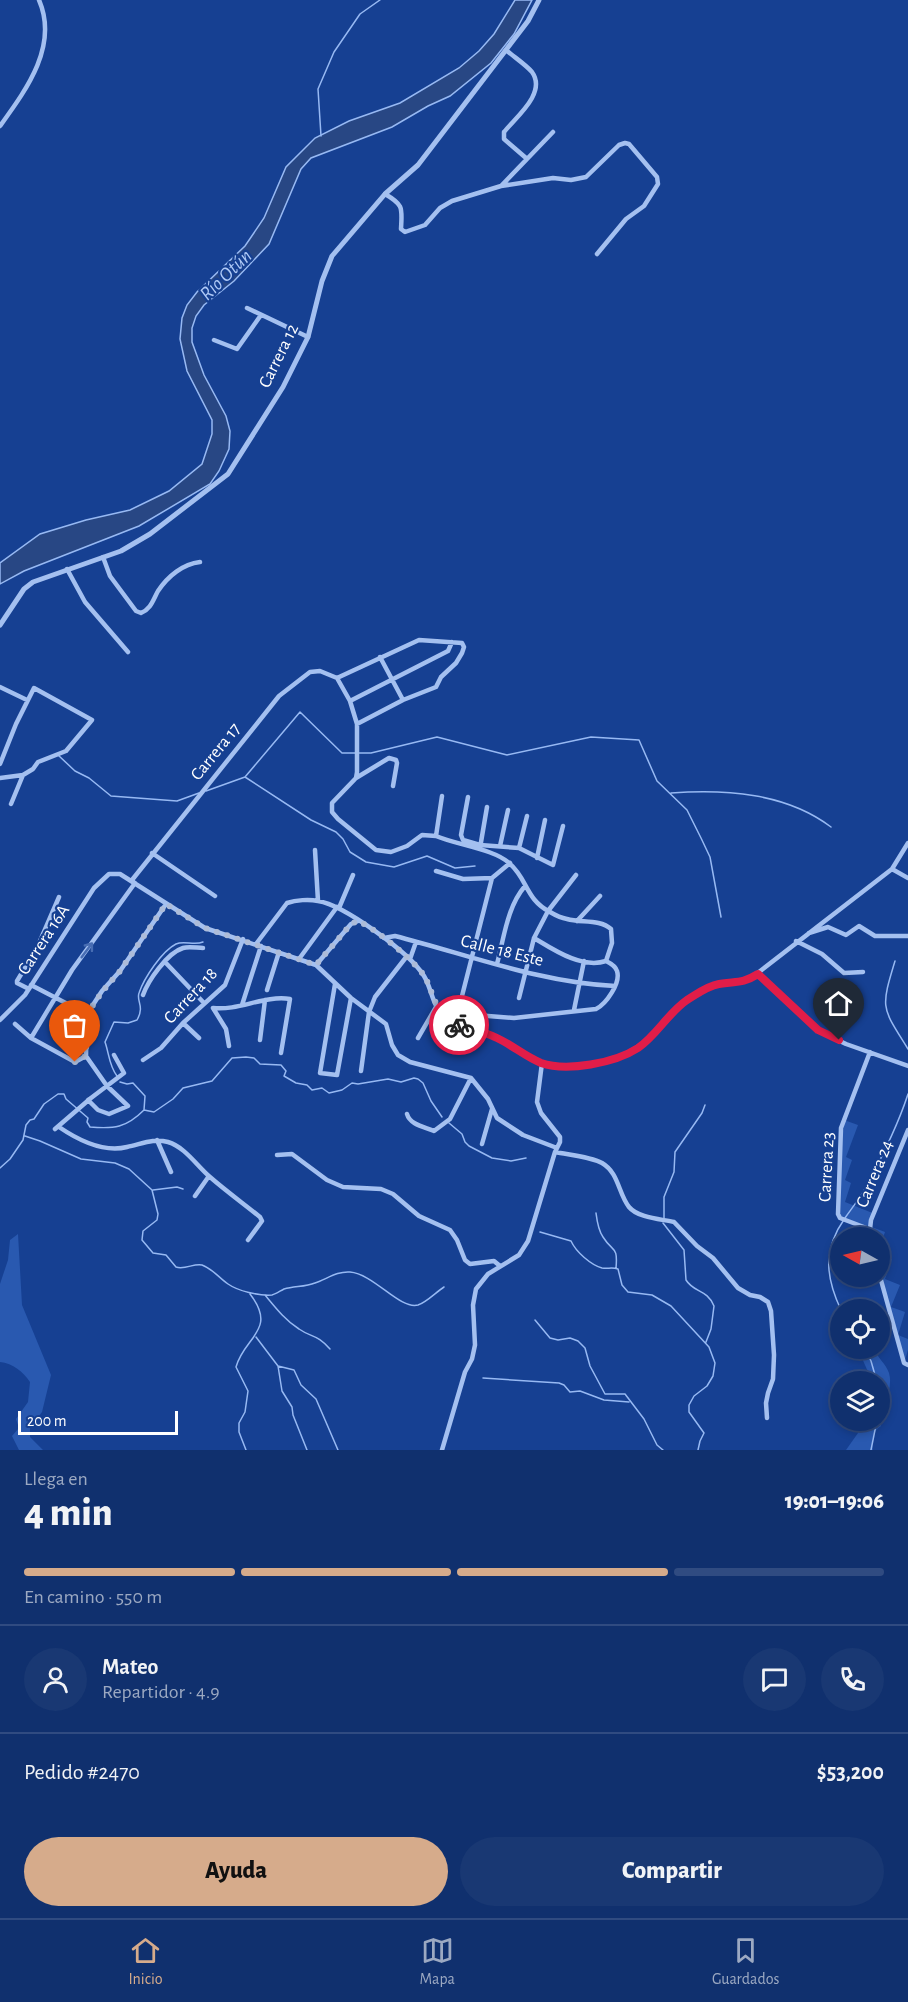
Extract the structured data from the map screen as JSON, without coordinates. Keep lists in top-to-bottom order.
{
  "streets": {
    "street": [
      "Carrera 12",
      "Carrera 17",
      "Carrera 16A",
      "Calle 18 Este",
      "Carrera 18",
      "Carrera 23",
      "Carrera 24"
    ]
  },
  "crossings": [
    ["Carrera 17", "Carrera 16A"]
  ],
  "water": ["Río Otún"],
  "scale_bar": "200 m",
  "north": "left",
  "page": {
    "scale": "200 m",
    "heading": ["4 min", "Llega en", "19:01–19:06"],
    "panel": [
      "Mateo",
      "Repartidor · 4.9",
      "Pedido #2470",
      "$53,200"
    ],
    "bar": "En camino · 550 m",
    "buttons": ["Ayuda", "Compartir"],
    "tabs": ["Inicio", "Mapa", "Guardados"]
  }
}
